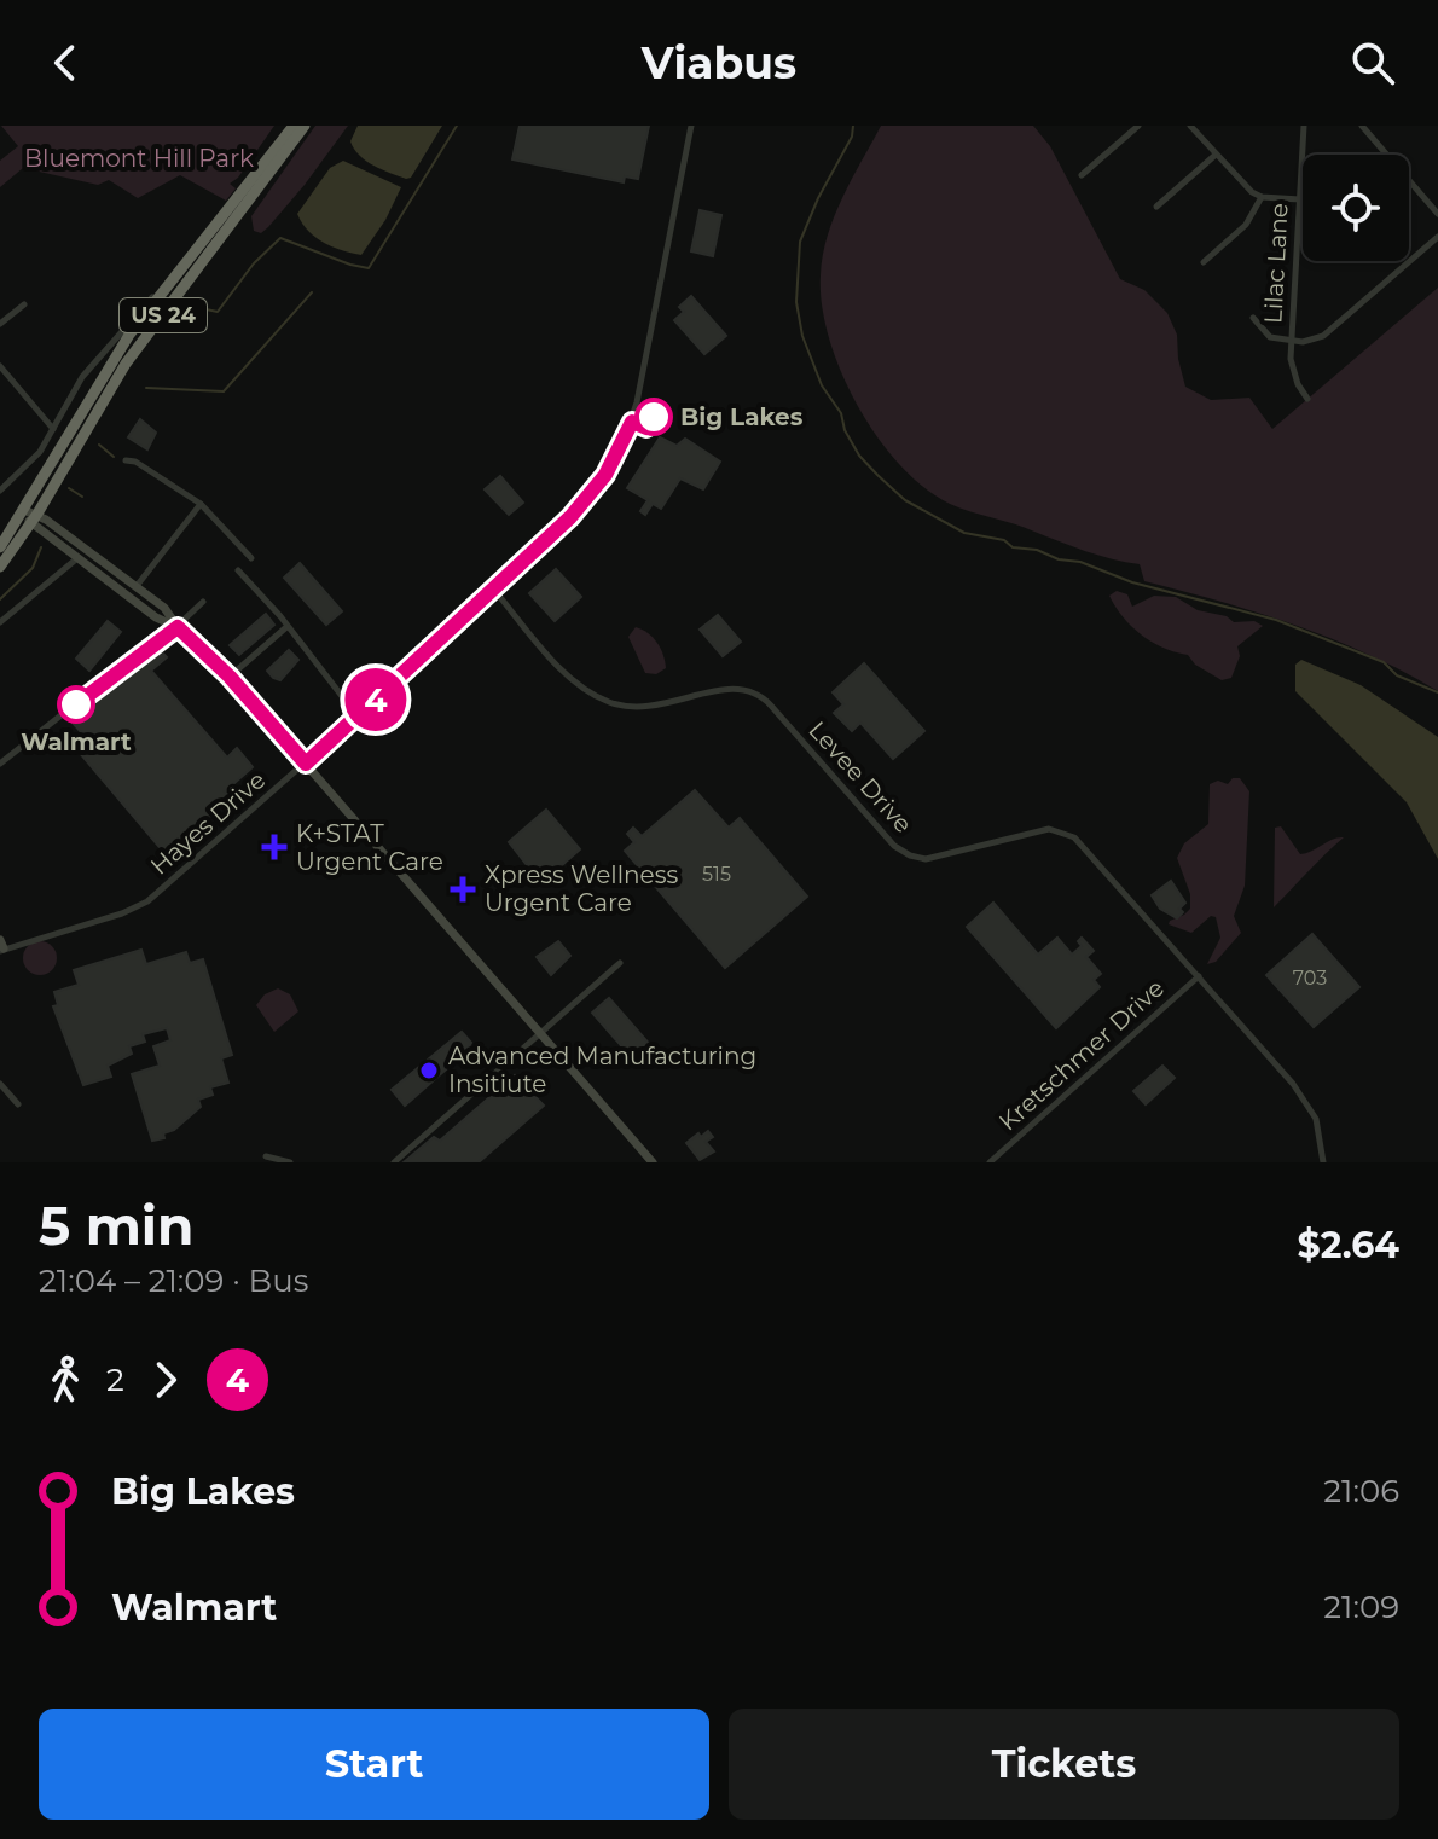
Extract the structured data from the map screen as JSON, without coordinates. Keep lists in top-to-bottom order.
{
  "streets": {
    "highway": ["US 24"],
    "street": [
      "Lilac Lane",
      "Levee Drive",
      "Hayes Drive",
      "Kretschmer Drive"
    ]
  },
  "crossings": [
    ["Levee Drive", "Hayes Drive"],
    ["Levee Drive", "Kretschmer Drive"]
  ],
  "parks": ["Bluemont Hill Park"],
  "places": {
    "other": ["Big Lakes", "Walmart", "Advanced Manufacturing Insitiute"],
    "health": ["K+STAT Urgent Care", "Xpress Wellness Urgent Care"]
  },
  "lines": ["bus line 4"],
  "house_numbers": ["515", "703"],
  "page": {
    "header": "Viabus",
    "on_map": "4",
    "heading": ["5 min", "21:04 – 21:09 · Bus", "$2.64"],
    "legs": ["2", "4"],
    "list": [
      {
        "name": "Big Lakes",
        "value": "21:06"
      },
      {
        "name": "Walmart",
        "value": "21:09"
      }
    ],
    "buttons": ["Start", "Tickets"]
  }
}
